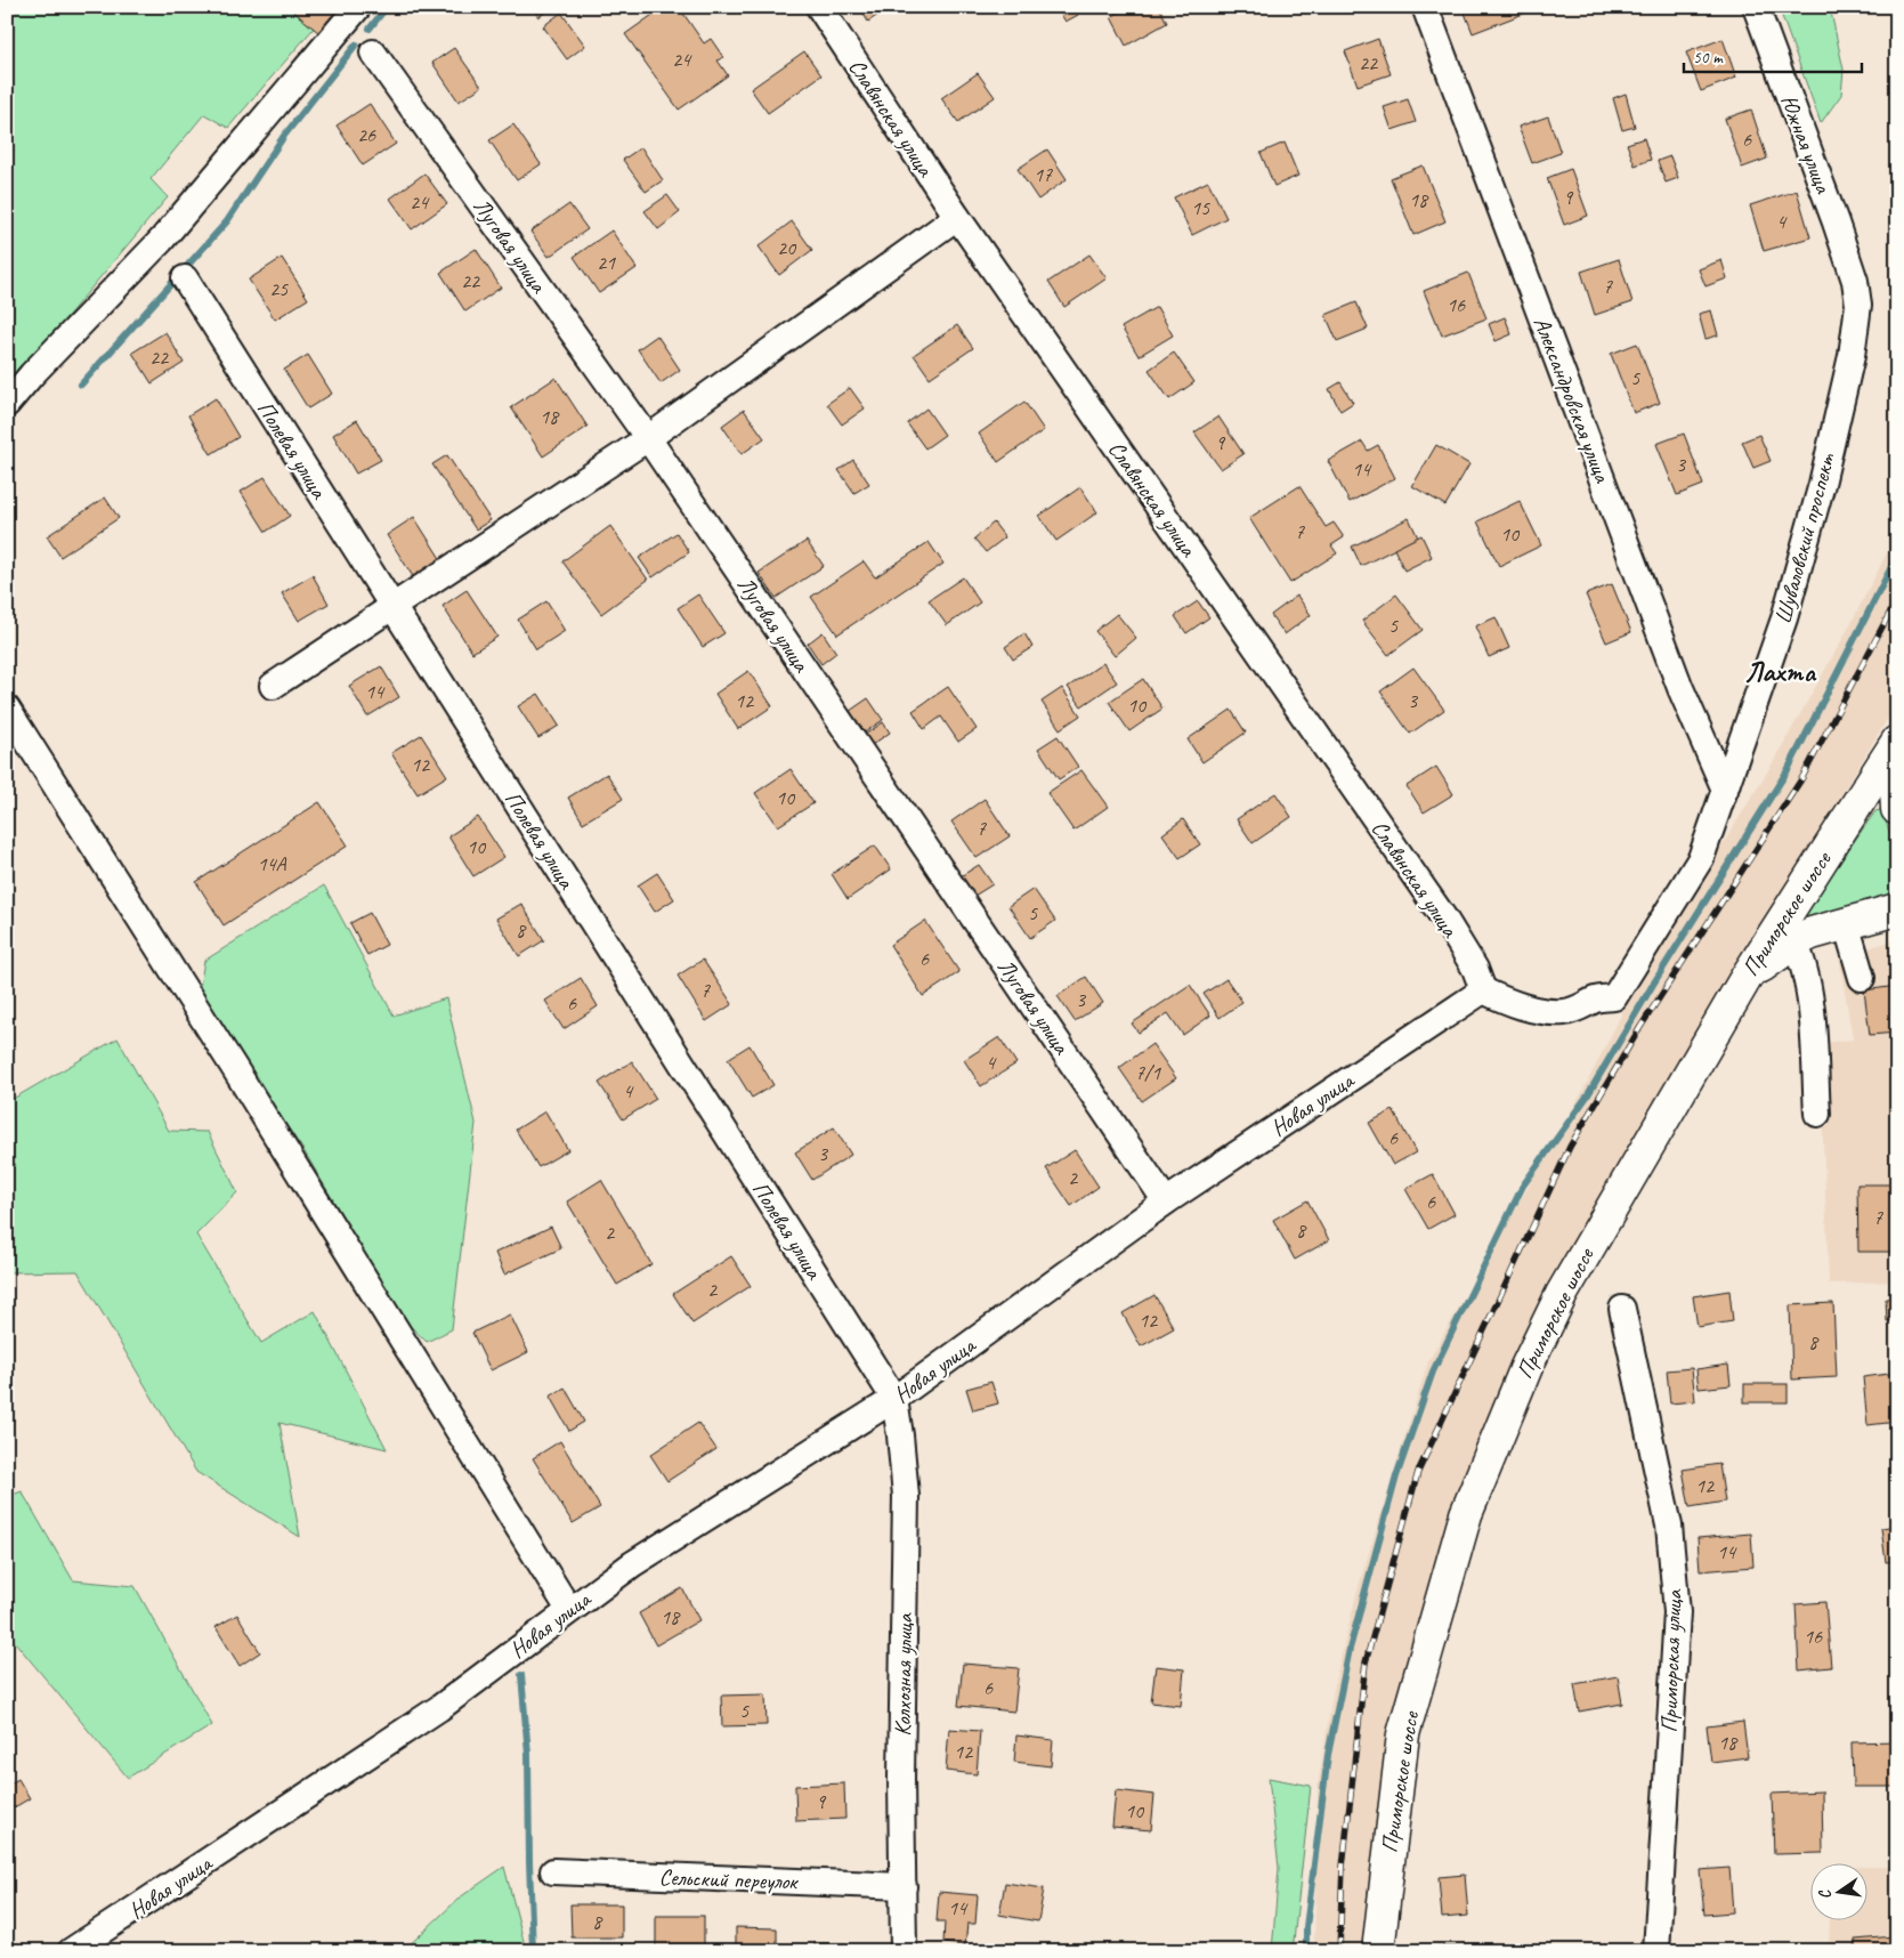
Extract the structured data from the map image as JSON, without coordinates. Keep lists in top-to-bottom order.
{
  "streets": {
    "main road": ["Приморское шоссе"],
    "street": [
      "Славянская улица",
      "Южная улица",
      "Луговая улица",
      "Александровская улица",
      "Полевая улица",
      "Шуваловский проспект",
      "Новая улица",
      "Приморская улица",
      "Колхозная улица",
      "Сельский переулок"
    ]
  },
  "crossings": [
    ["Славянская улица", "Новая улица"],
    ["Южная улица", "Шуваловский проспект"],
    ["Луговая улица", "Новая улица"],
    ["Александровская улица", "Шуваловский проспект"],
    ["Полевая улица", "Новая улица"],
    ["Полевая улица", "Колхозная улица"],
    ["Новая улица", "Колхозная улица"],
    ["Колхозная улица", "Сельский переулок"]
  ],
  "districts": ["Лахта"],
  "house_numbers": [
    "24",
    "22",
    "26",
    "6",
    "17",
    "9",
    "18",
    "24",
    "15",
    "4",
    "20",
    "21",
    "22",
    "7",
    "25",
    "16",
    "22",
    "5",
    "18",
    "9",
    "3",
    "14",
    "7",
    "10",
    "5",
    "14",
    "12",
    "3",
    "10",
    "12",
    "10",
    "7",
    "10",
    "14А",
    "5",
    "8",
    "6",
    "7",
    "3",
    "6",
    "4",
    "7/1",
    "4",
    "6",
    "3",
    "2",
    "6",
    "7",
    "8",
    "2",
    "2",
    "12",
    "8",
    "12",
    "14",
    "18",
    "16",
    "6",
    "5",
    "18",
    "12",
    "9",
    "10",
    "14",
    "8"
  ],
  "scale_bar": "50 m",
  "north": "left"
}
